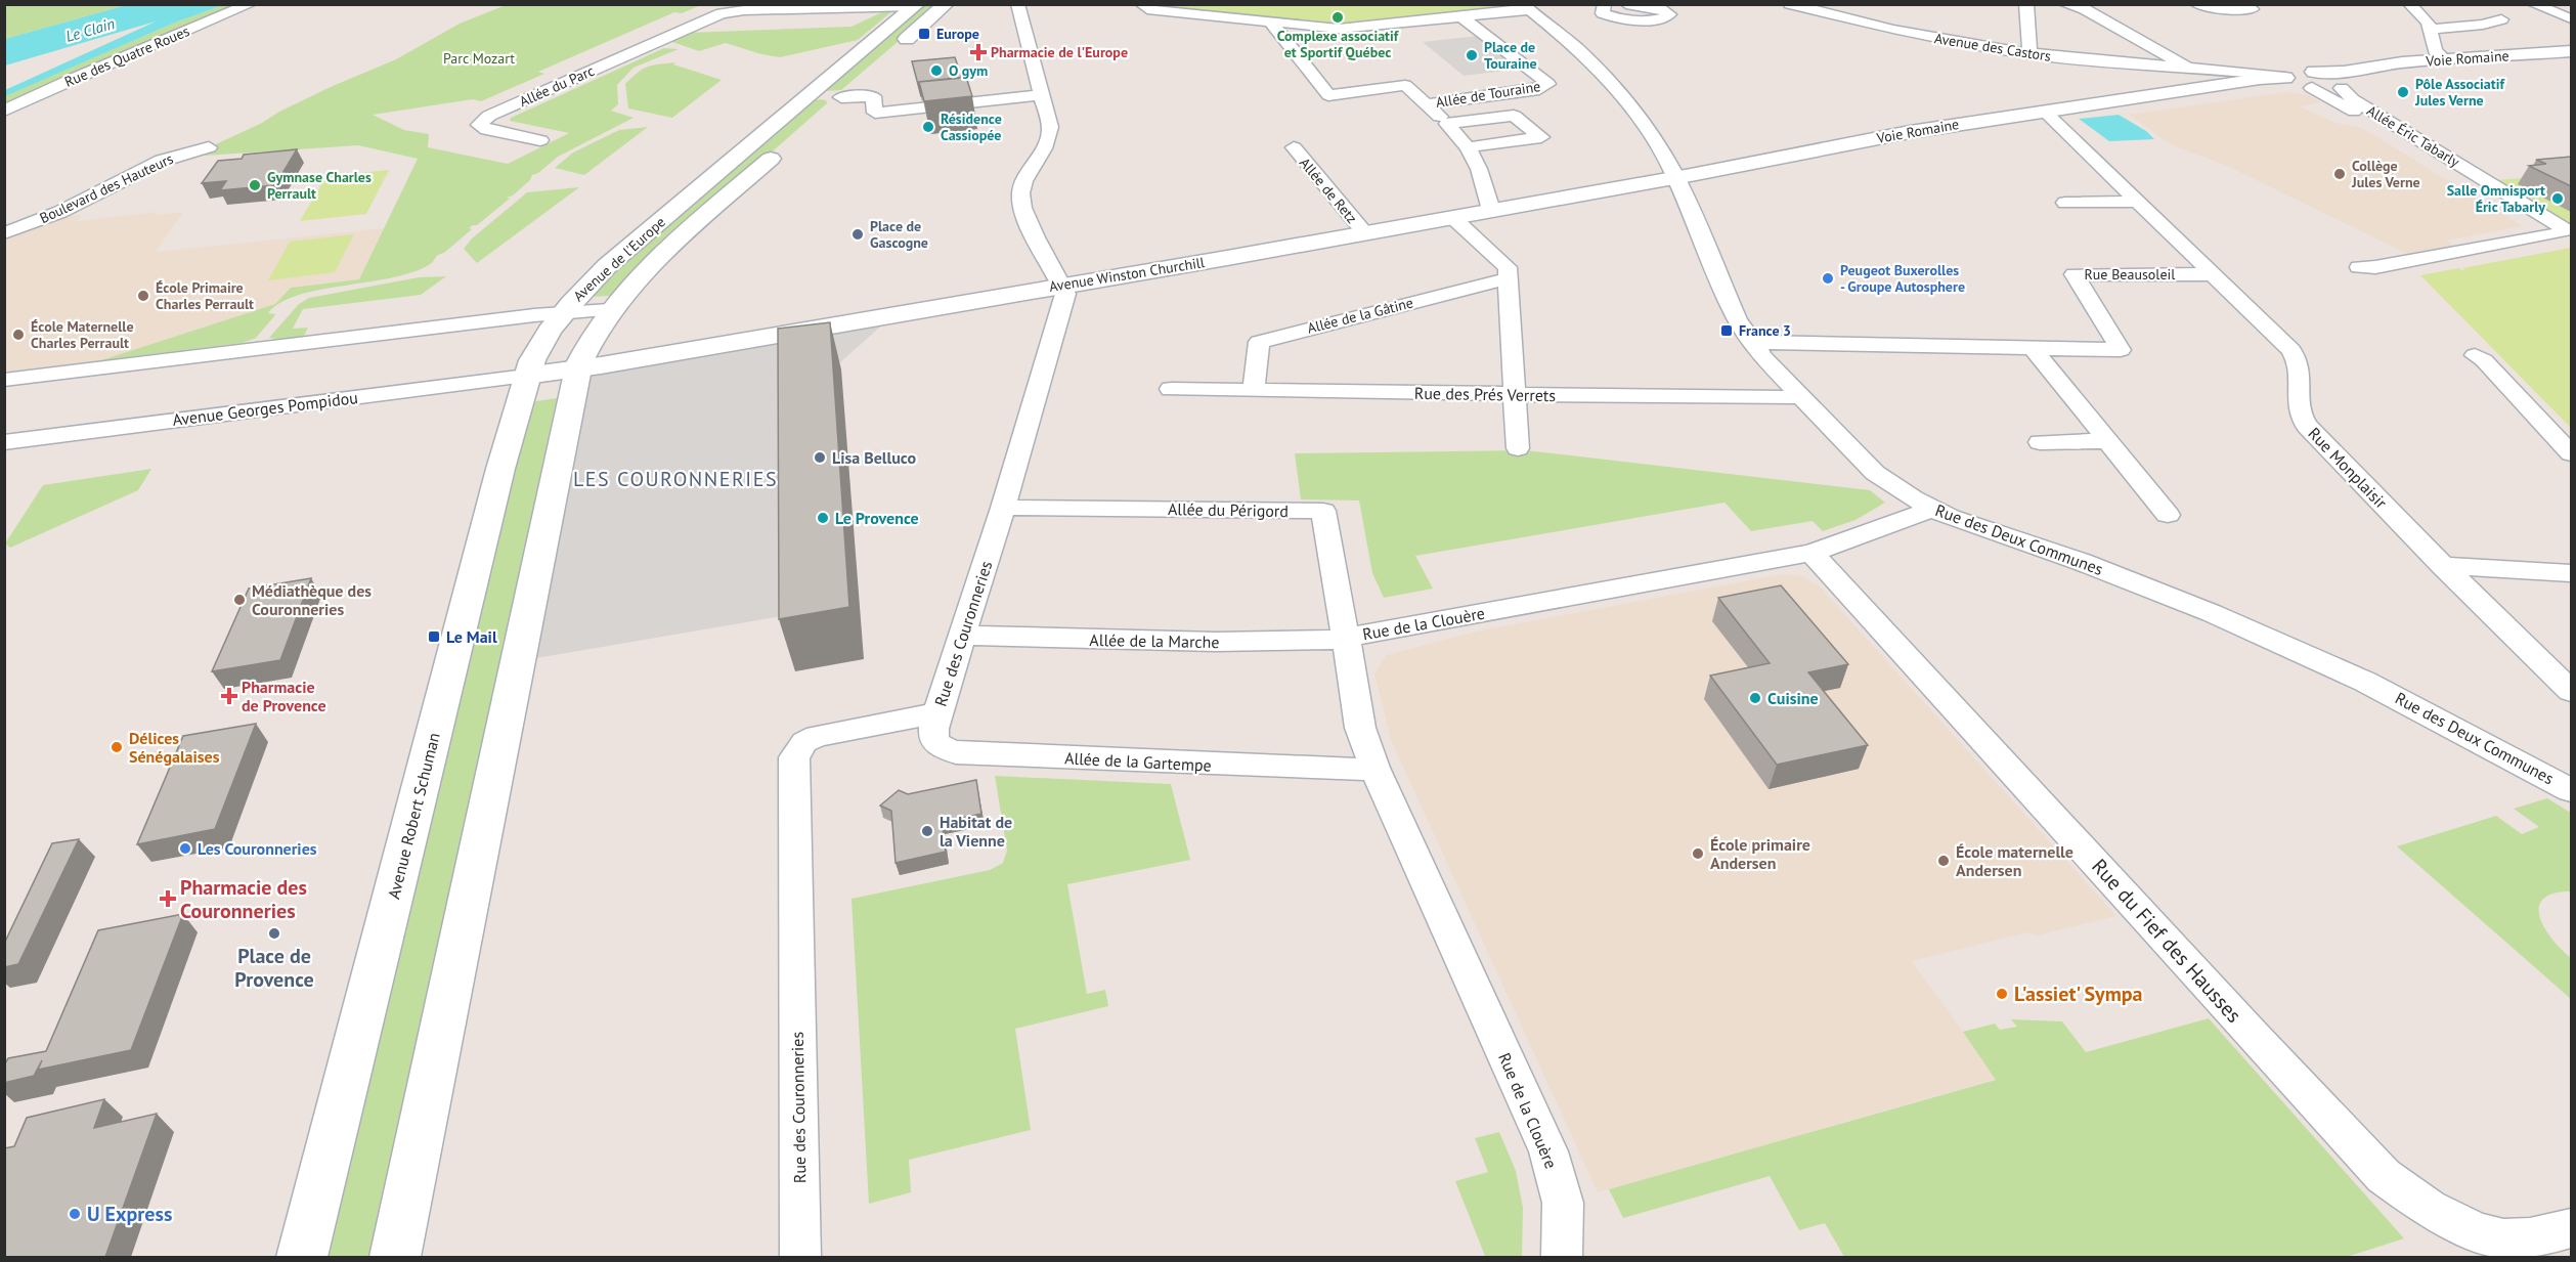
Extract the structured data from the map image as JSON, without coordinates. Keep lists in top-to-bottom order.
{
  "streets": {
    "main road": [
      "Voie Romaine",
      "Avenue de l'Europe",
      "Avenue Winston Churchill",
      "Avenue Robert Schuman"
    ],
    "street": [
      "Avenue des Castors",
      "Rue des Quatre Roues",
      "Allée du Parc",
      "Allée de Touraine",
      "Allée Éric Tabarly",
      "Boulevard des Hauteurs",
      "Allée de Retz",
      "Rue Beausoleil",
      "Allée de la Gâtine",
      "Rue des Prés Verrets",
      "Avenue Georges Pompidou",
      "Rue Monplaisir",
      "Allée du Périgord",
      "Rue des Deux Communes",
      "Rue de la Clouère",
      "Rue des Couronneries",
      "Allée de la Marche",
      "Allée de la Gartempe",
      "Rue du Fief des Hausses"
    ]
  },
  "crossings": [
    ["Avenue des Castors", "Voie Romaine"],
    ["Voie Romaine", "Allée Éric Tabarly"],
    ["Voie Romaine", "Avenue Winston Churchill"],
    ["Voie Romaine", "Rue Monplaisir"],
    ["Voie Romaine", "Rue des Deux Communes"],
    ["Allée du Parc", "Avenue de l'Europe"],
    ["Allée de Retz", "Avenue Winston Churchill"],
    ["Avenue de l'Europe", "Avenue Winston Churchill"],
    ["Avenue de l'Europe", "Avenue Georges Pompidou"],
    ["Avenue de l'Europe", "Avenue Robert Schuman"],
    ["Avenue Winston Churchill", "Rue des Deux Communes"],
    ["Avenue Winston Churchill", "Rue des Couronneries"],
    ["Rue Beausoleil", "Rue Monplaisir"],
    ["Rue Beausoleil", "Rue des Deux Communes"],
    ["Allée de la Gâtine", "Rue des Prés Verrets"],
    ["Rue des Prés Verrets", "Rue des Deux Communes"],
    ["Avenue Georges Pompidou", "Avenue Robert Schuman"],
    ["Allée du Périgord", "Rue de la Clouère"],
    ["Allée du Périgord", "Rue des Couronneries"],
    ["Allée du Périgord", "Allée de la Marche"],
    ["Rue des Deux Communes", "Rue de la Clouère"],
    ["Rue de la Clouère", "Allée de la Marche"],
    ["Rue de la Clouère", "Allée de la Gartempe"],
    ["Rue de la Clouère", "Rue du Fief des Hausses"],
    ["Rue des Couronneries", "Allée de la Marche"],
    ["Rue des Couronneries", "Allée de la Gartempe"]
  ],
  "districts": ["LES COURONNERIES"],
  "water": ["Le Clain"],
  "parks": ["Parc Mozart"],
  "places": {
    "other": [
      "Complexe associatif et Sportif Québec",
      "Place de Touraine",
      "O gym",
      "Pôle Associatif Jules Verne",
      "Résidence Cassiopée",
      "Collège Jules Verne",
      "Gymnase Charles Perrault",
      "Salle Omnisport Éric Tabarly",
      "Place de Gascogne",
      "Peugeot Buxerolles - Groupe Autosphere",
      "École Primaire Charles Perrault",
      "École Maternelle Charles Perrault",
      "Lisa Belluco",
      "Le Provence",
      "Médiathèque des Couronneries",
      "Cuisine",
      "Délices Sénégalaises",
      "Habitat de la Vienne",
      "Les Couronneries",
      "École primaire Andersen",
      "École maternelle Andersen",
      "Place de Provence",
      "L'assiet' Sympa",
      "U Express"
    ],
    "transit": ["Europe", "France 3", "Le Mail"],
    "health": ["Pharmacie de l'Europe", "Pharmacie de Provence", "Pharmacie des Couronneries"]
  }
}
